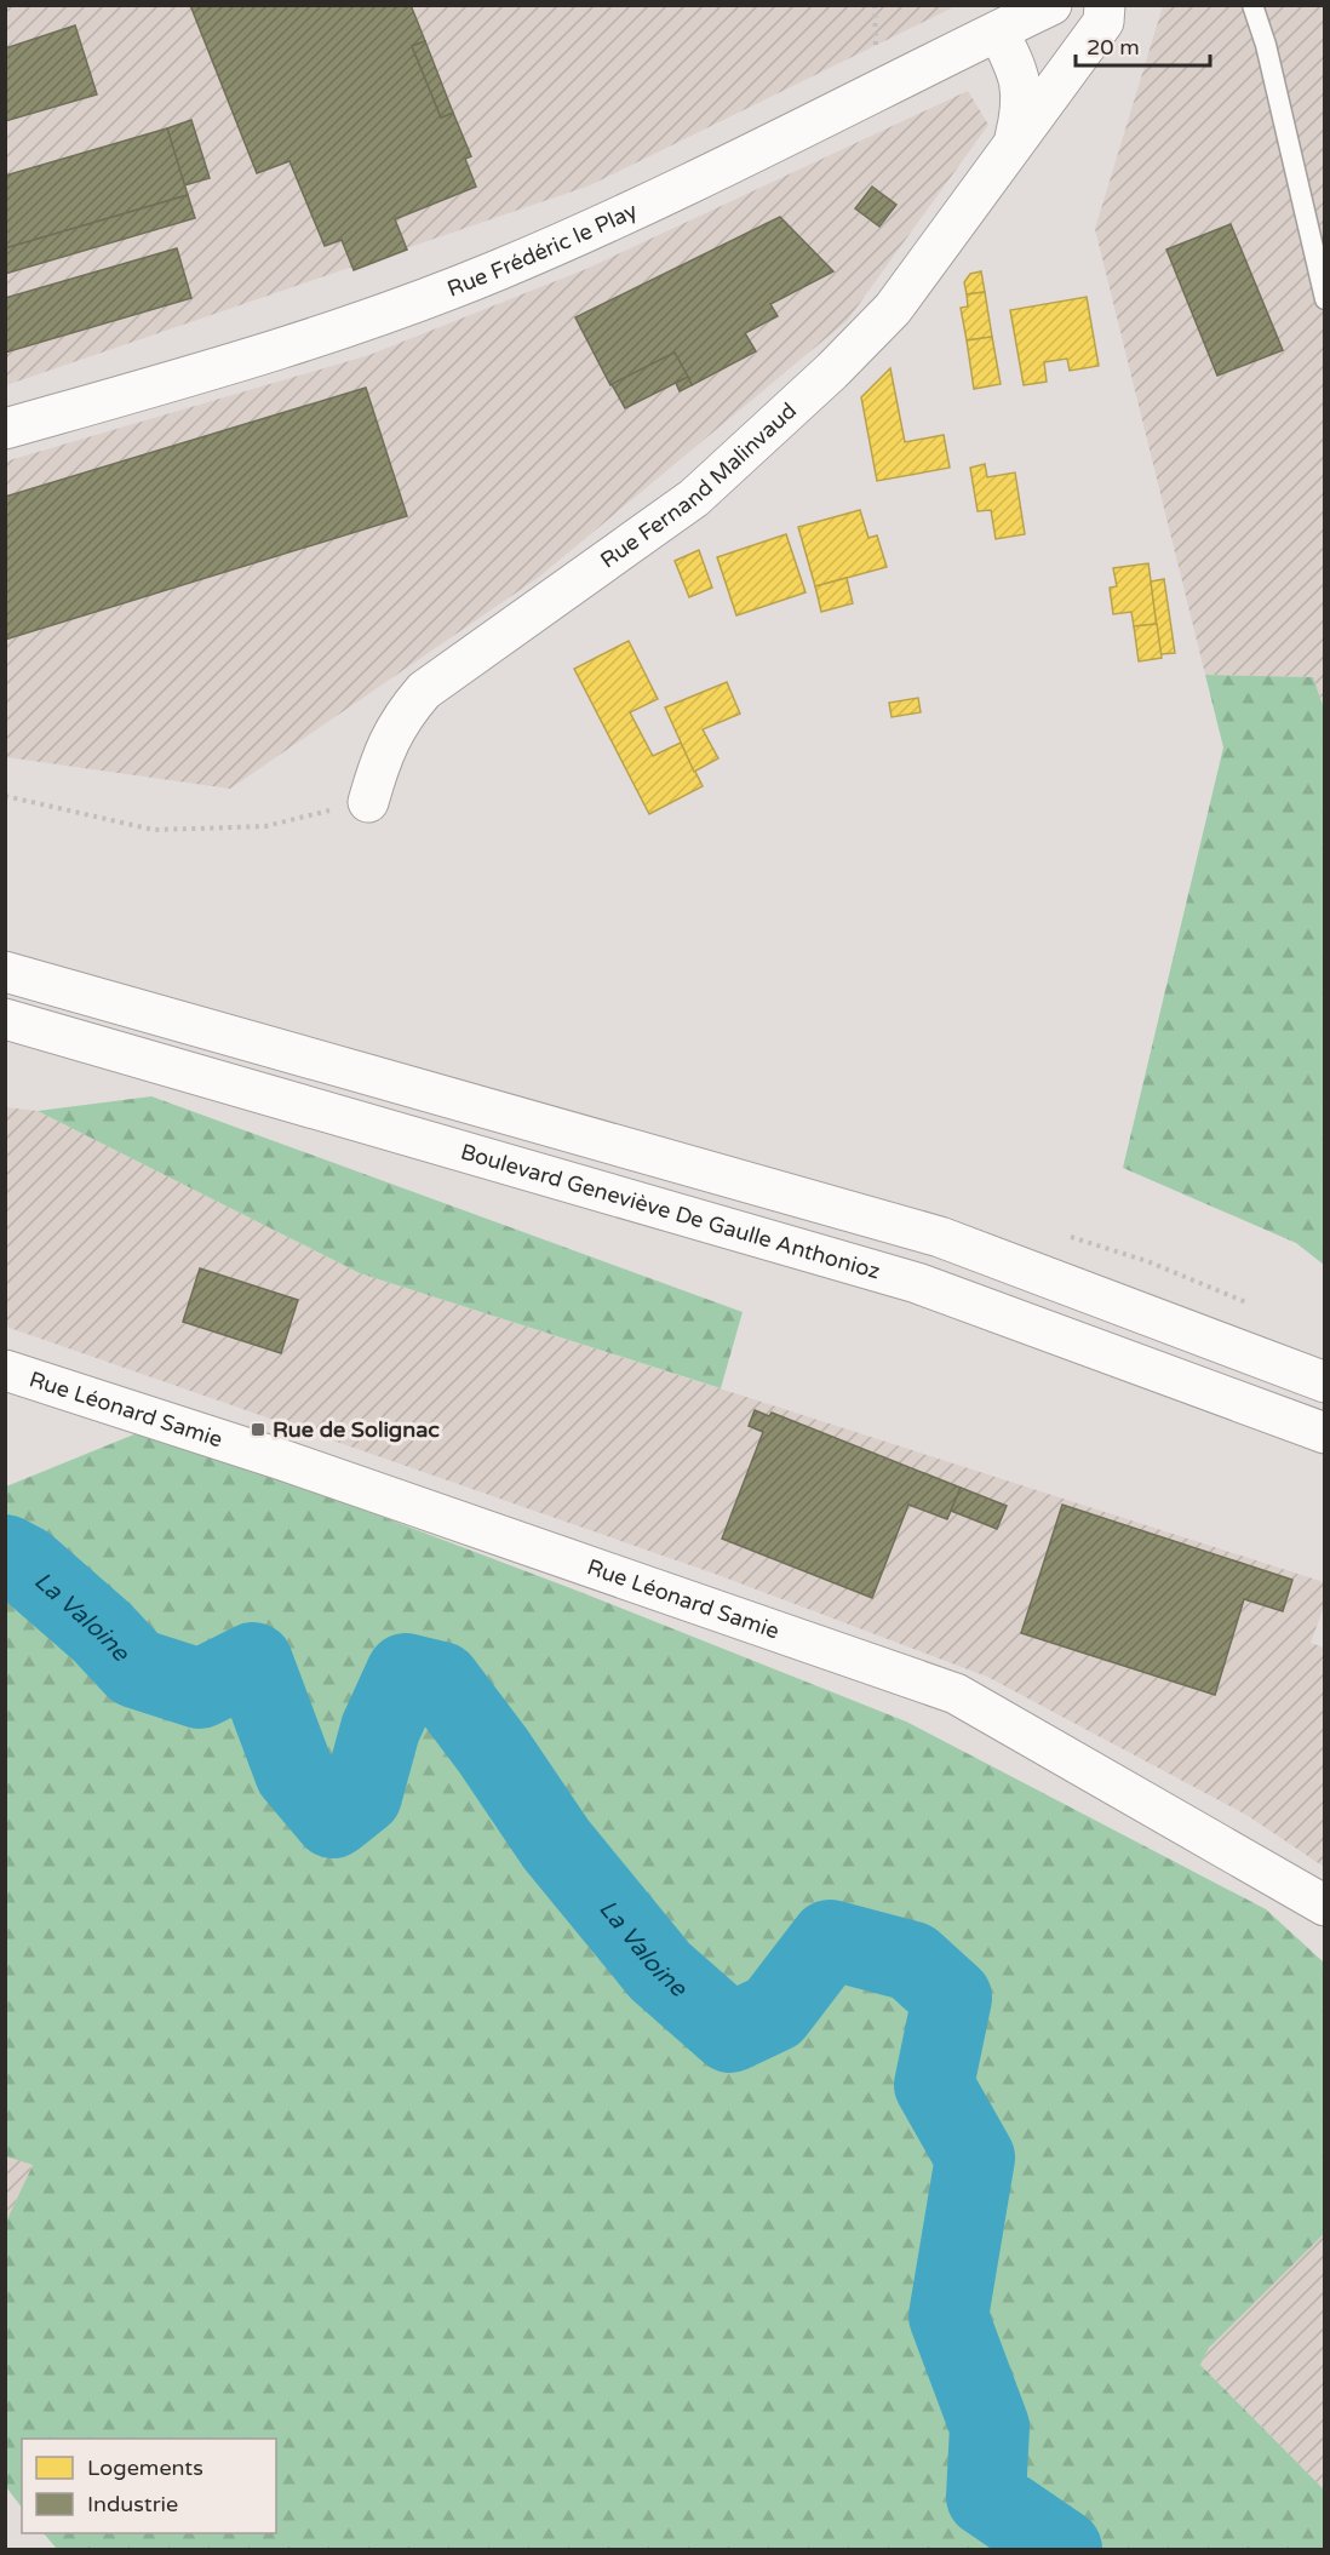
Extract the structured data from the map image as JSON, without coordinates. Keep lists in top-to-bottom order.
{
  "streets": {
    "street": [
      "Rue Frédéric le Play",
      "Rue Fernand Malinvaud",
      "Boulevard Geneviève De Gaulle Anthonioz",
      "Rue Léonard Samie"
    ]
  },
  "crossings": [
    ["Rue Frédéric le Play", "Rue Fernand Malinvaud"]
  ],
  "water": ["La Valoine"],
  "places": {
    "transit": ["Rue de Solignac"]
  },
  "legend": ["Logements", "Industrie"],
  "scale_bar": "20 m"
}
